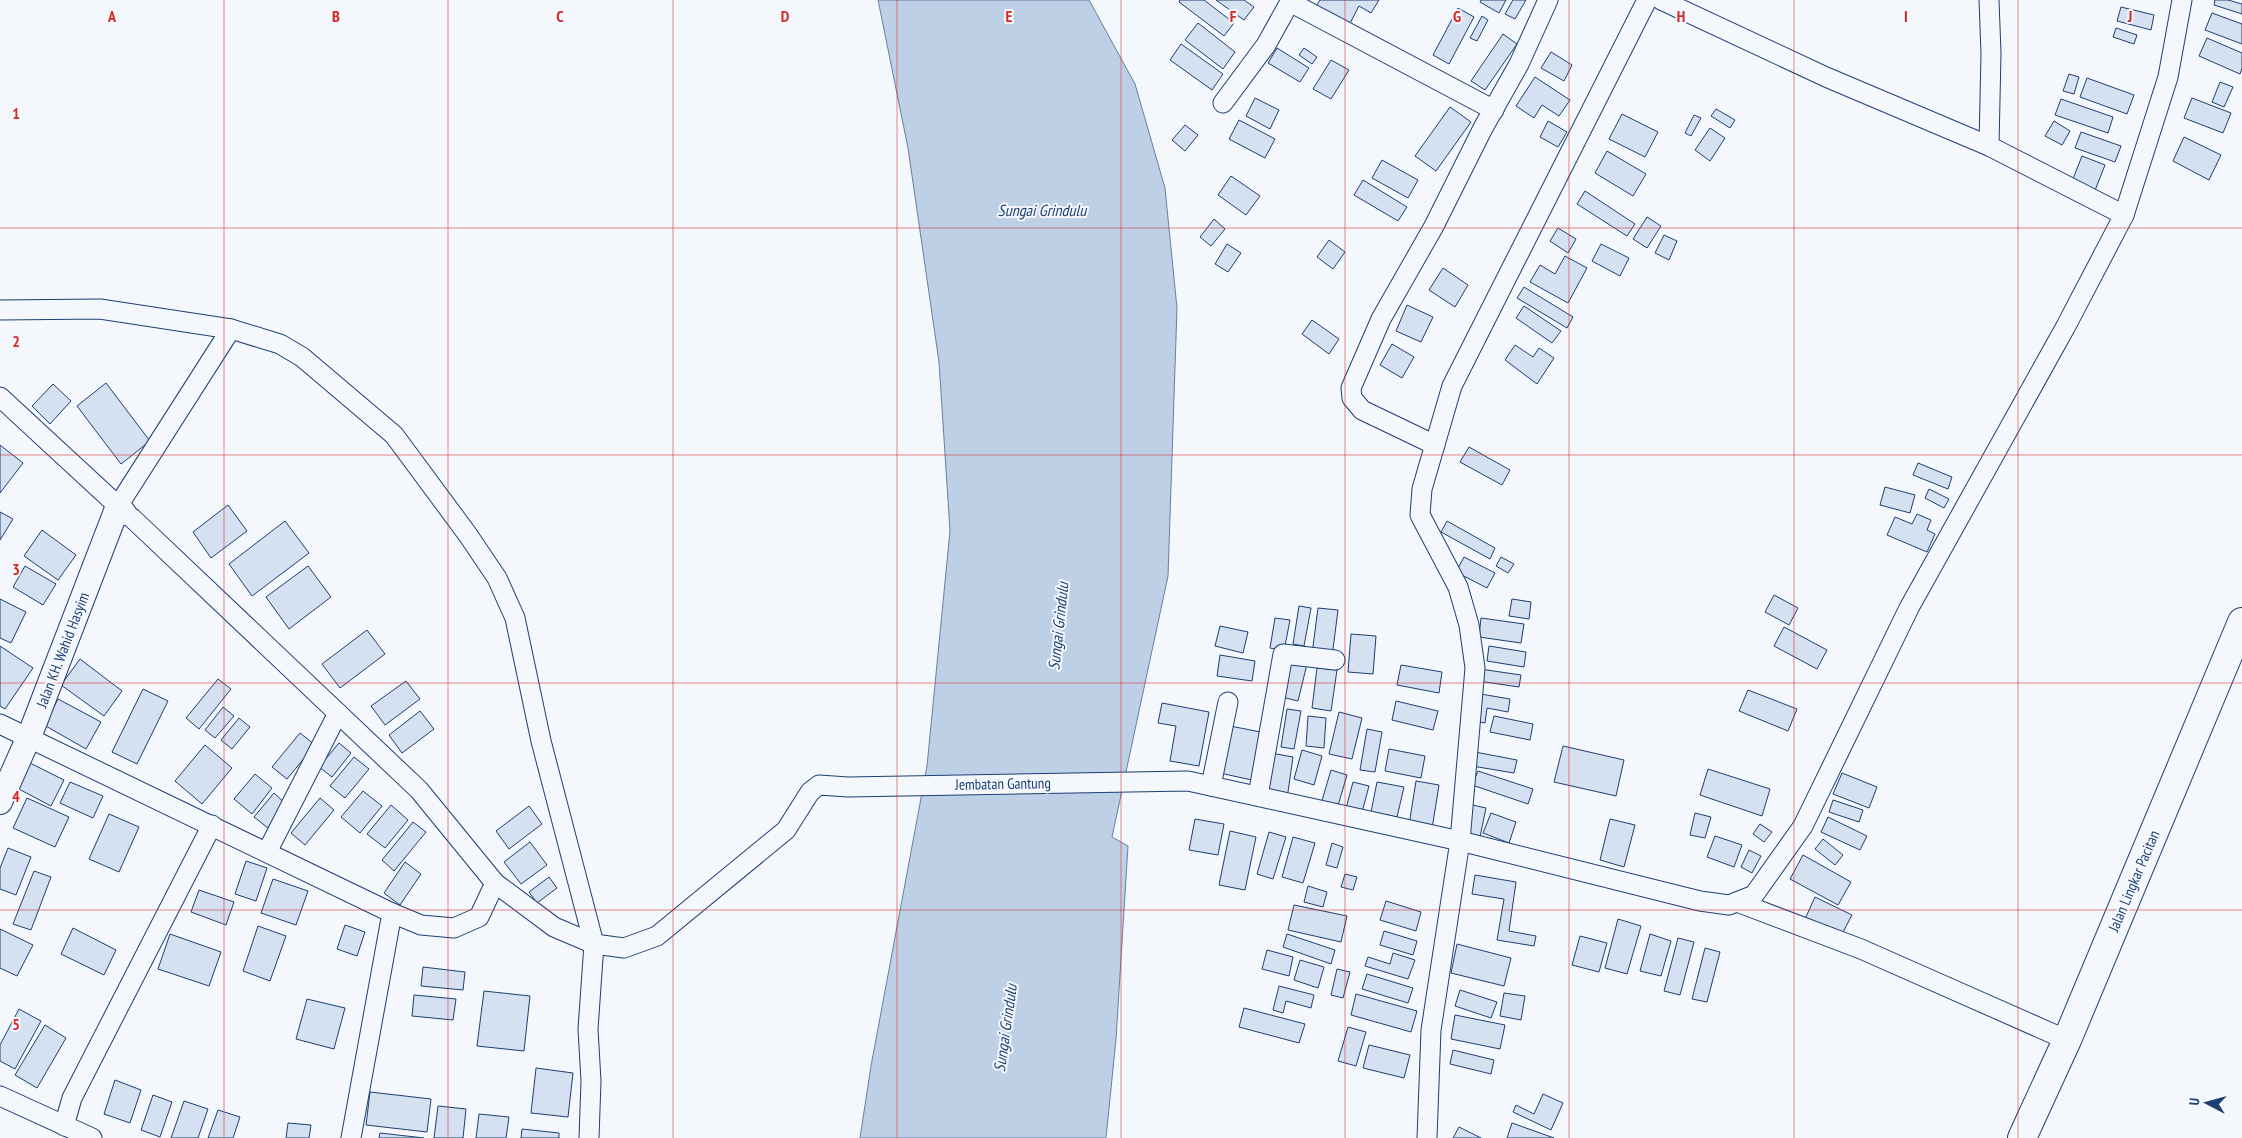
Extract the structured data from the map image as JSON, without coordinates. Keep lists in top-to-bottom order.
{
  "streets": {
    "highway": ["Jalan Lingkar Pacitan"],
    "street": ["Jalan KH. Wahid Hasyim", "Jembatan Gantung"]
  },
  "crossings": [
    ["Jalan KH. Wahid Hasyim", "Jembatan Gantung"]
  ],
  "water": ["Sungai Grindulu"],
  "north": "left",
  "grid": {
    "columns": [
      "A",
      "B",
      "C",
      "D",
      "E",
      "F",
      "G",
      "H",
      "I",
      "J"
    ],
    "rows": [
      "1",
      "2",
      "3",
      "4",
      "5"
    ]
  }
}
